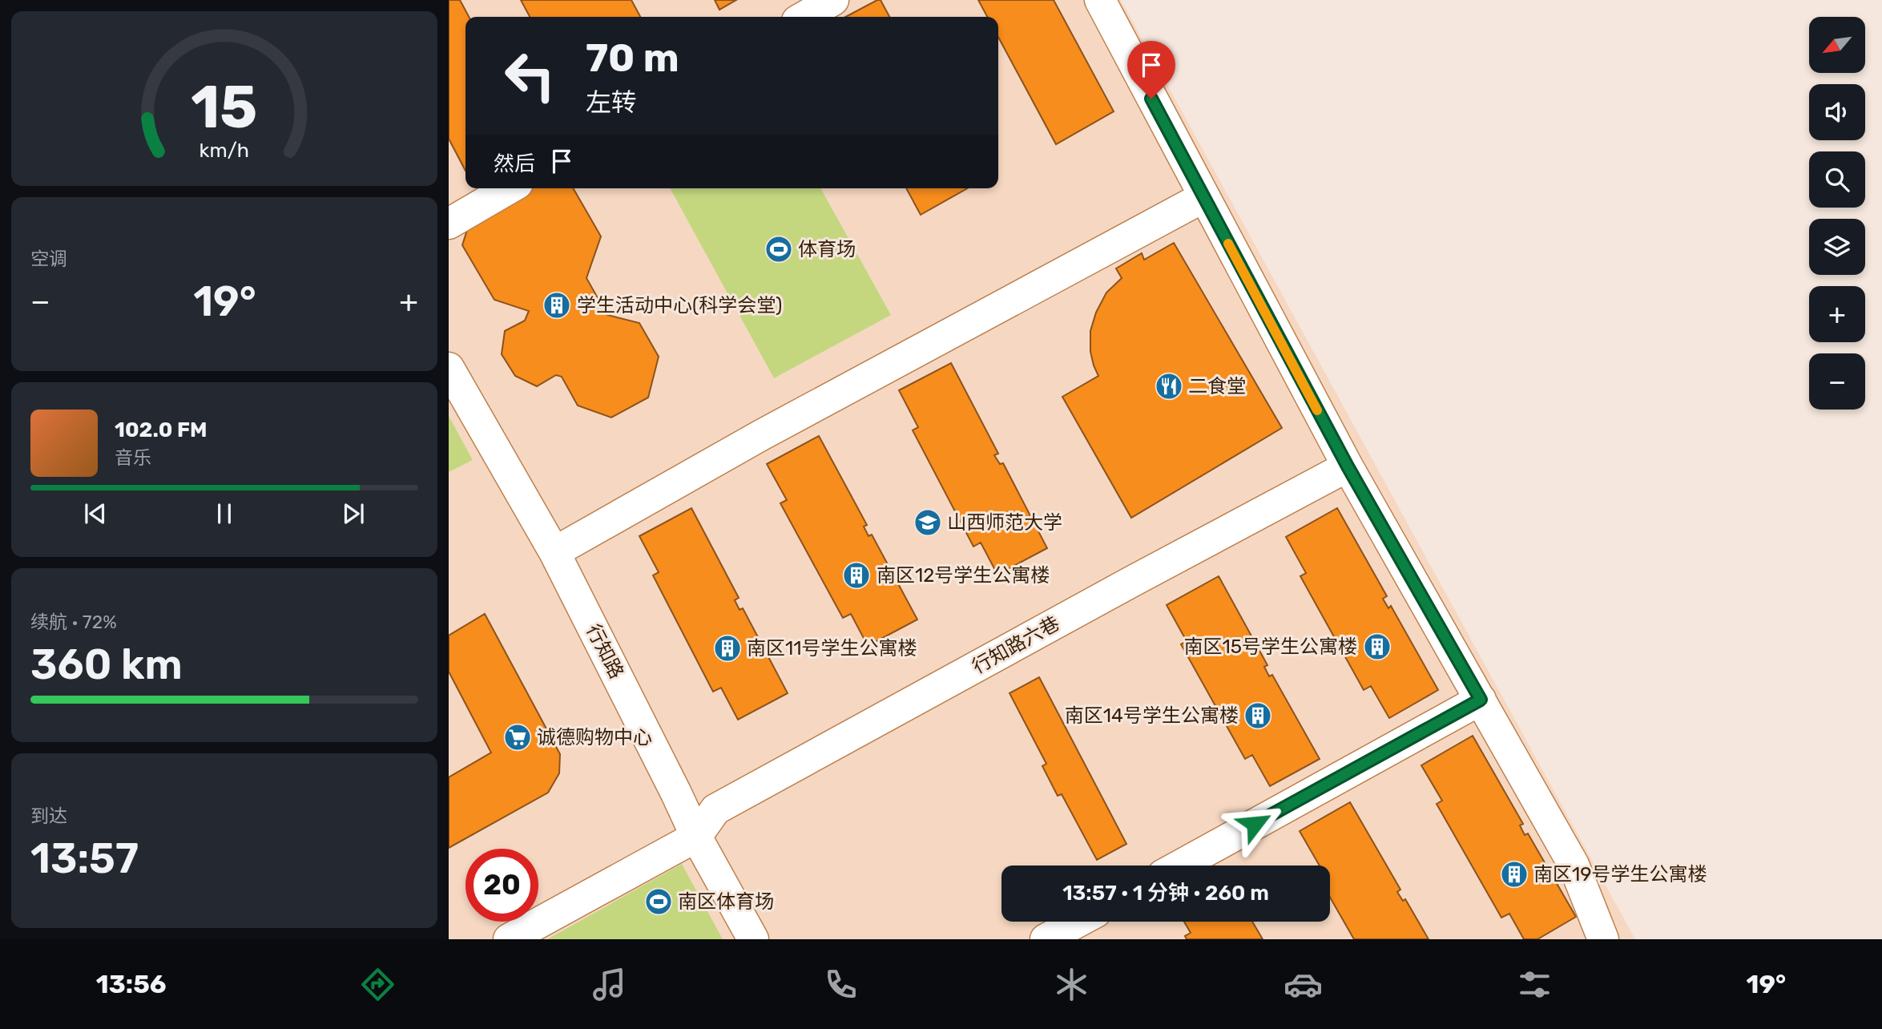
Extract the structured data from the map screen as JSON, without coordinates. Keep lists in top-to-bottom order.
{
  "streets": {
    "lane": ["行知路六巷", "行知路"]
  },
  "crossings": [
    ["行知路六巷", "行知路"]
  ],
  "places": {
    "sports": ["体育场", "南区体育场"],
    "building": [
      "学生活动中心(科学会堂)",
      "南区12号学生公寓楼",
      "南区15号学生公寓楼",
      "南区11号学生公寓楼",
      "南区14号学生公寓楼",
      "南区19号学生公寓楼"
    ],
    "restaurant": ["二食堂"],
    "school or university": ["山西师范大学"],
    "supermarket": ["诚德购物中心"]
  },
  "north": "bottom left",
  "page": {
    "map_buttons": ["+", "−"],
    "turn": ["70 m", "左转"],
    "then": "然后",
    "tile": [
      "空调",
      ["续航 · 72%", "360 km"],
      ["到达", "13:57"]
    ],
    "heat": ["−", "19°", "+"],
    "song": ["102.0 FM", "音乐"],
    "limit": "20",
    "trip": "13:57 · 1 分钟 · 260 m",
    "tabs": ["13:56", "19°"],
    "gauge": ["15", "km/h"]
  }
}
